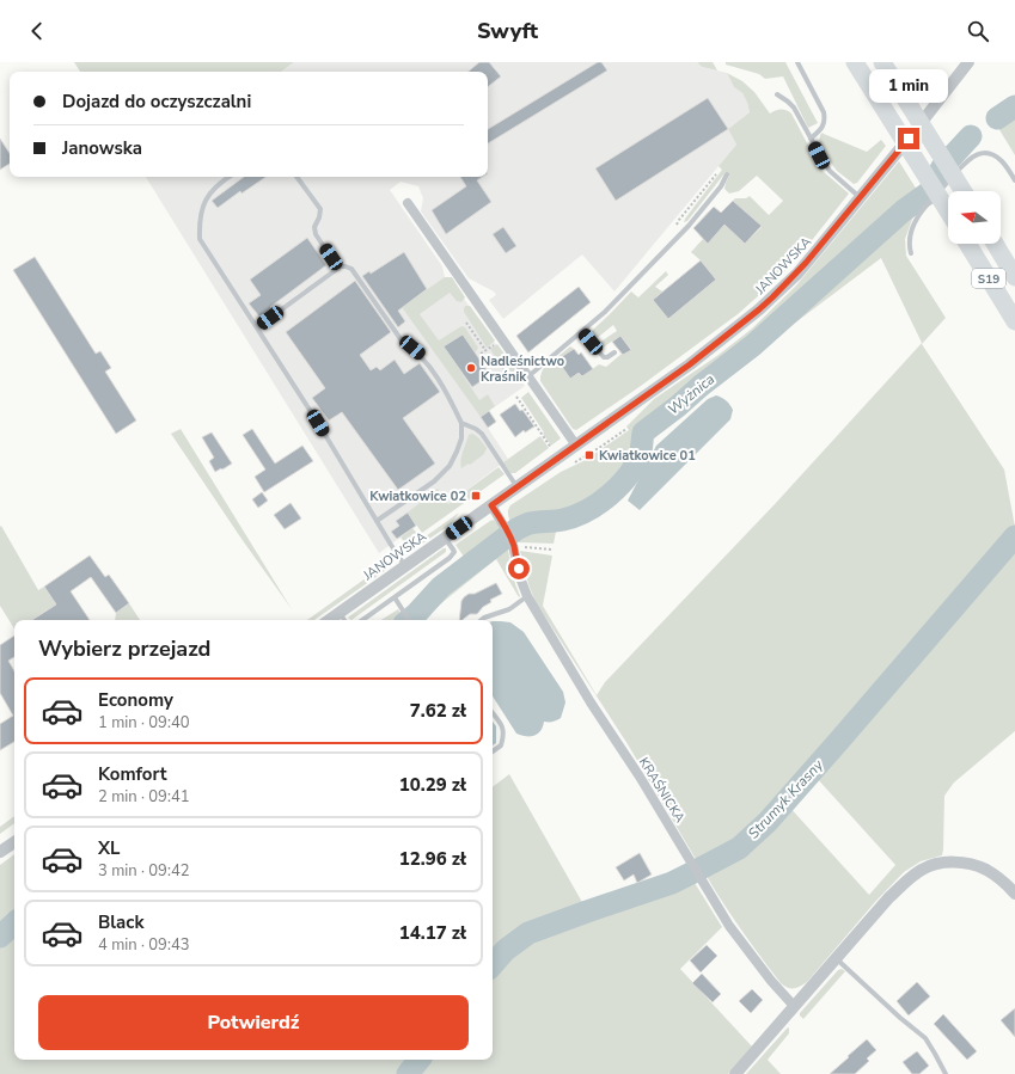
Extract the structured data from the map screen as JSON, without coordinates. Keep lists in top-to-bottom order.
{
  "streets": {
    "highway": ["S19"],
    "street": ["JANOWSKA", "KRAŚNICKA"]
  },
  "crossings": [
    ["JANOWSKA", "KRAŚNICKA"]
  ],
  "water": ["Wyżnica", "Strumyk Krasny"],
  "places": {
    "other": ["Nadleśnictwo Kraśnik"],
    "transit": ["Kwiatkowice 01", "Kwiatkowice 02"]
  },
  "north": "left",
  "page": {
    "header": "Swyft",
    "bubble": "1 min",
    "banner": ["Dojazd do oczyszczalni", "Janowska"],
    "heading": "Wybierz przejazd",
    "list": [
      {
        "name": "Economy",
        "note": "1 min · 09:40",
        "value": "7.62 zł"
      },
      {
        "name": "Komfort",
        "note": "2 min · 09:41",
        "value": "10.29 zł"
      },
      {
        "name": "XL",
        "note": "3 min · 09:42",
        "value": "12.96 zł"
      },
      {
        "name": "Black",
        "note": "4 min · 09:43",
        "value": "14.17 zł"
      }
    ],
    "buttons": "Potwierdź"
  }
}
